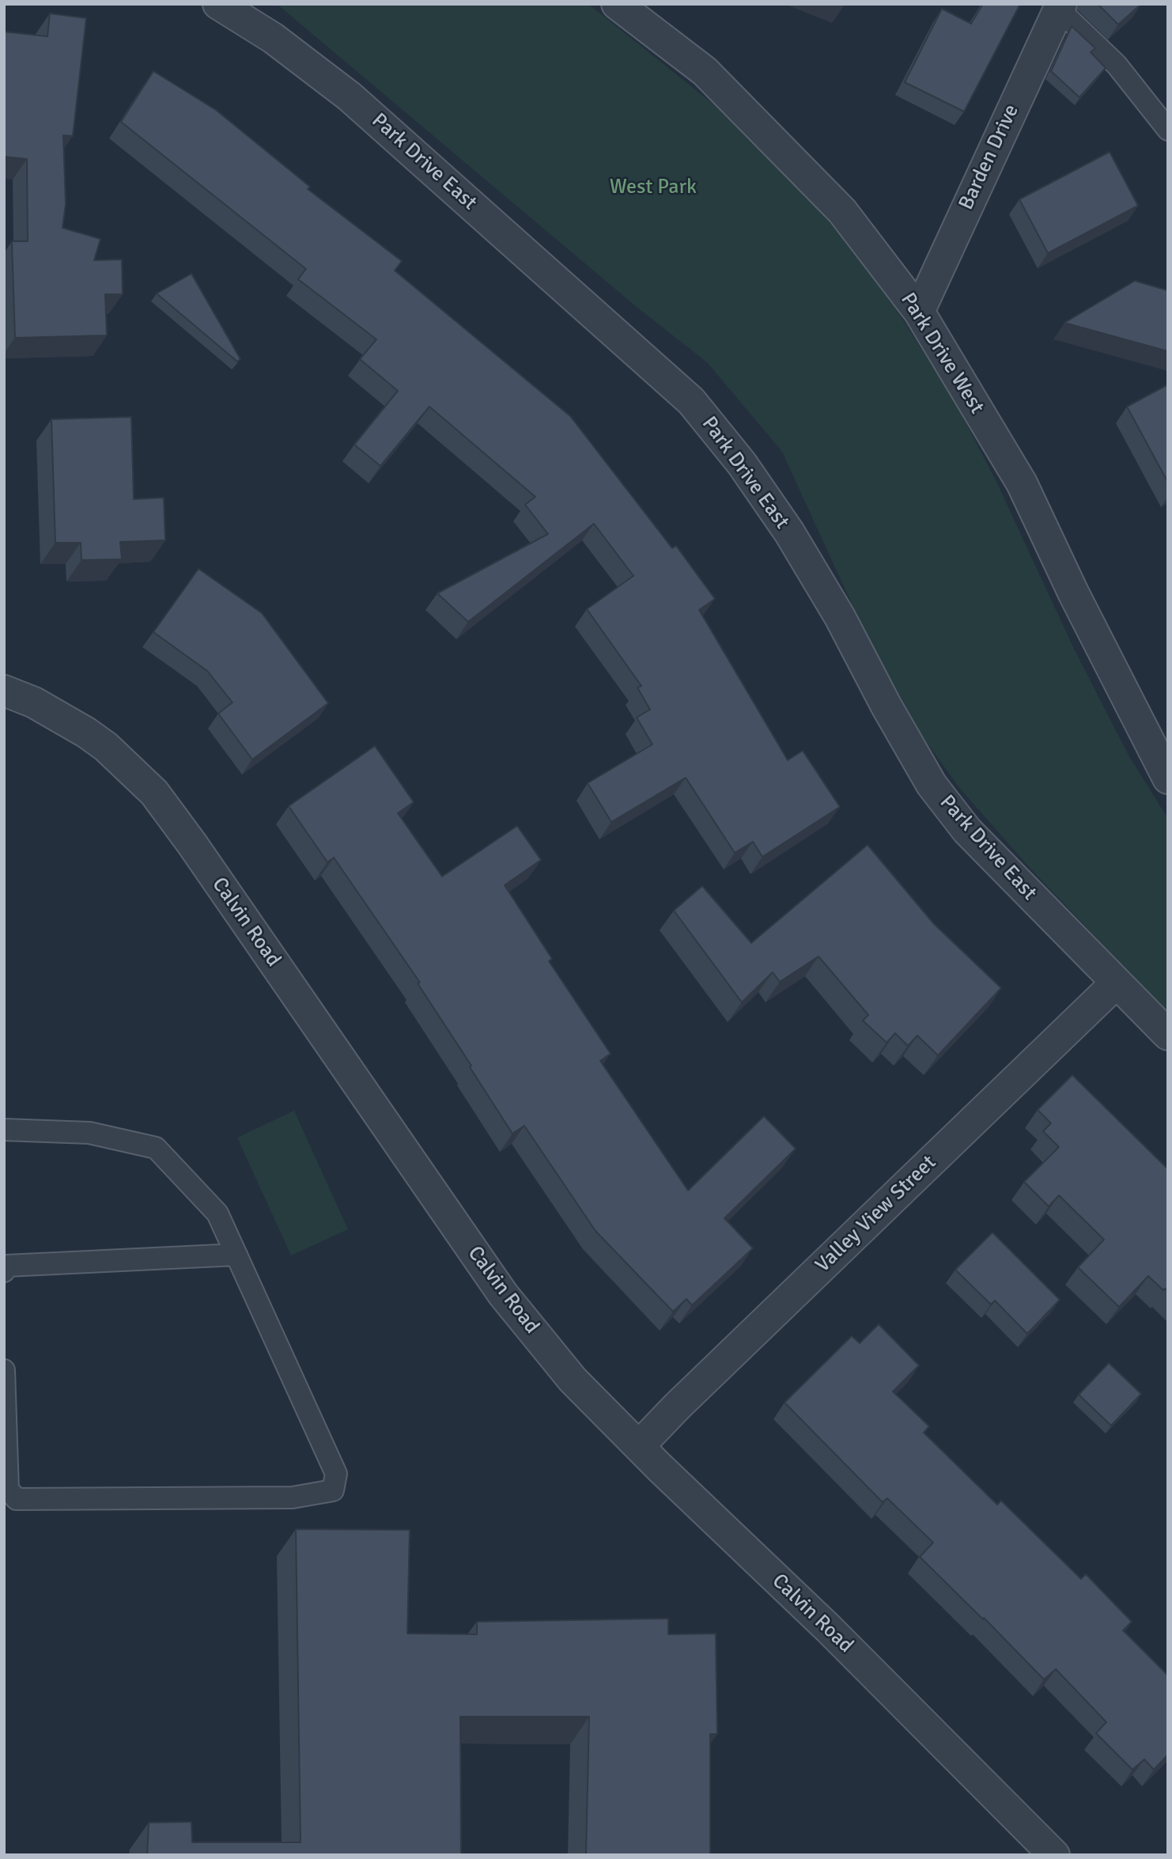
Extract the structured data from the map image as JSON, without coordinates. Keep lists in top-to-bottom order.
{
  "streets": {
    "street": [
      "Barden Drive",
      "Park Drive East",
      "Park Drive West",
      "Calvin Road",
      "Valley View Street"
    ]
  },
  "crossings": [
    ["Barden Drive", "Park Drive West"],
    ["Park Drive East", "Valley View Street"],
    ["Calvin Road", "Valley View Street"]
  ],
  "parks": ["West Park"]
}
